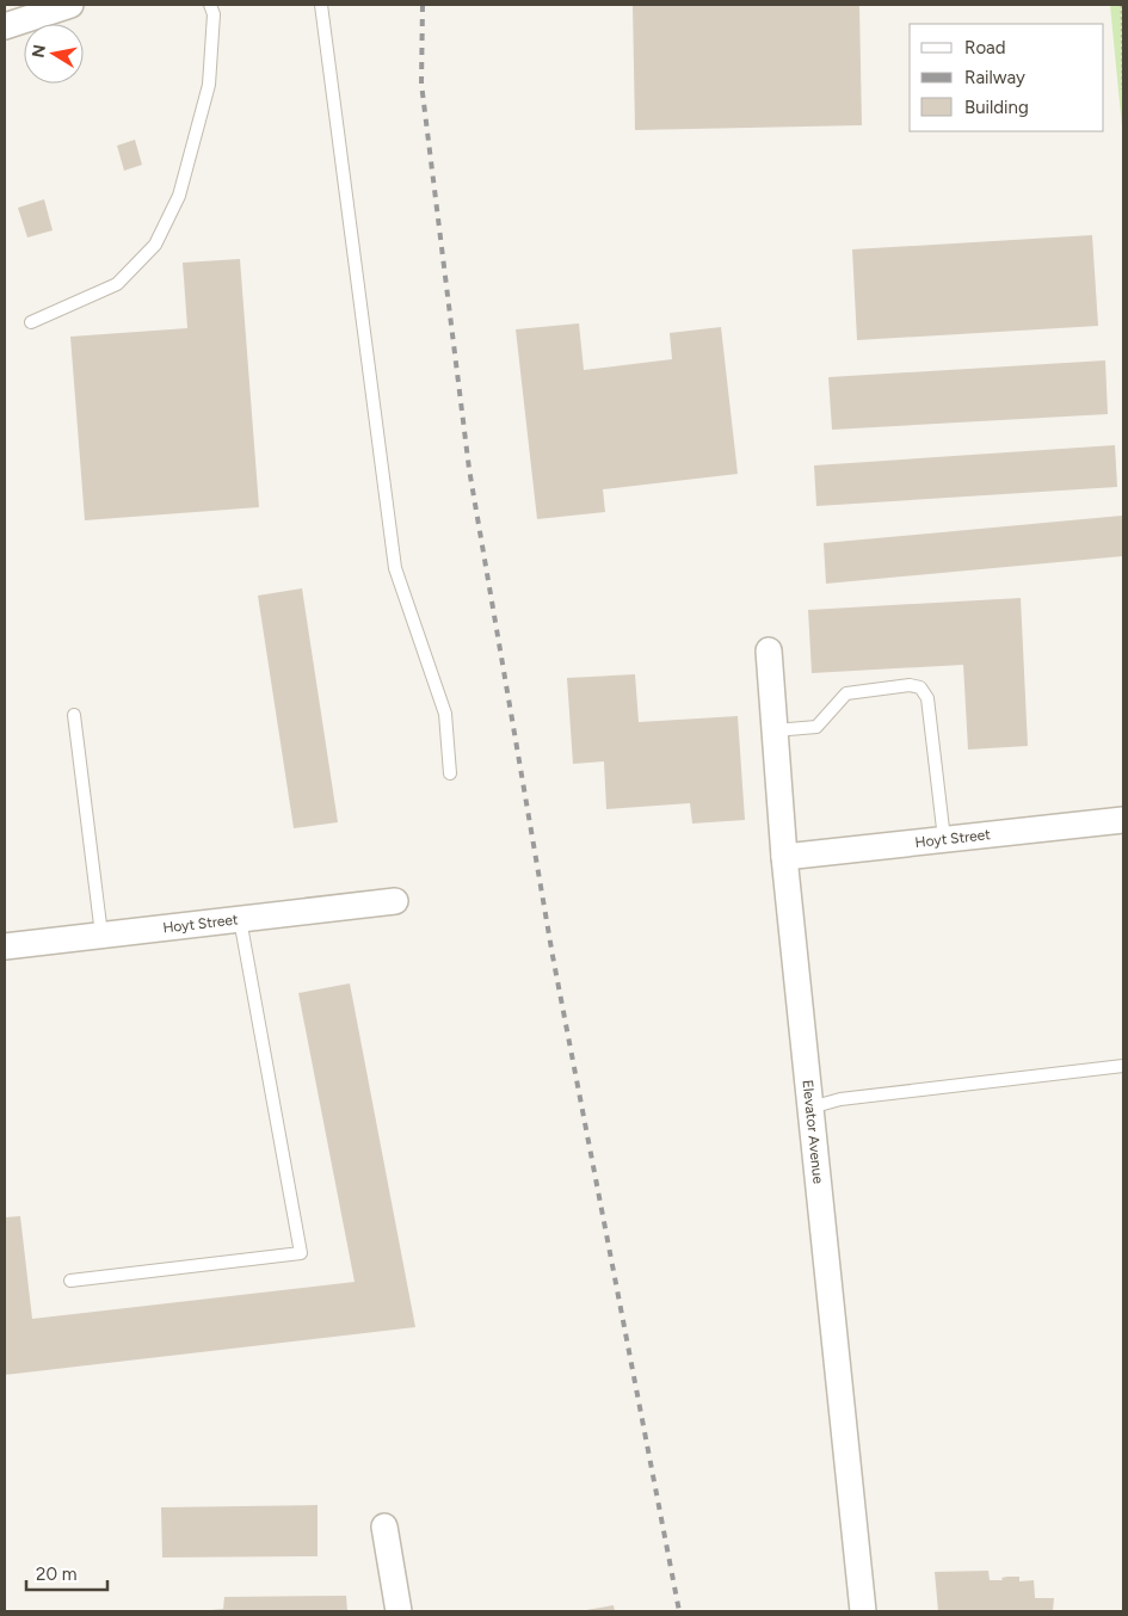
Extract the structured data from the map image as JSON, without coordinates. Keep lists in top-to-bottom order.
{
  "streets": {
    "street": ["Hoyt Street", "Elevator Avenue"]
  },
  "crossings": [
    ["Hoyt Street", "Elevator Avenue"]
  ],
  "legend": ["Road", "Railway", "Building"],
  "scale_bar": "20 m",
  "north": "left"
}
